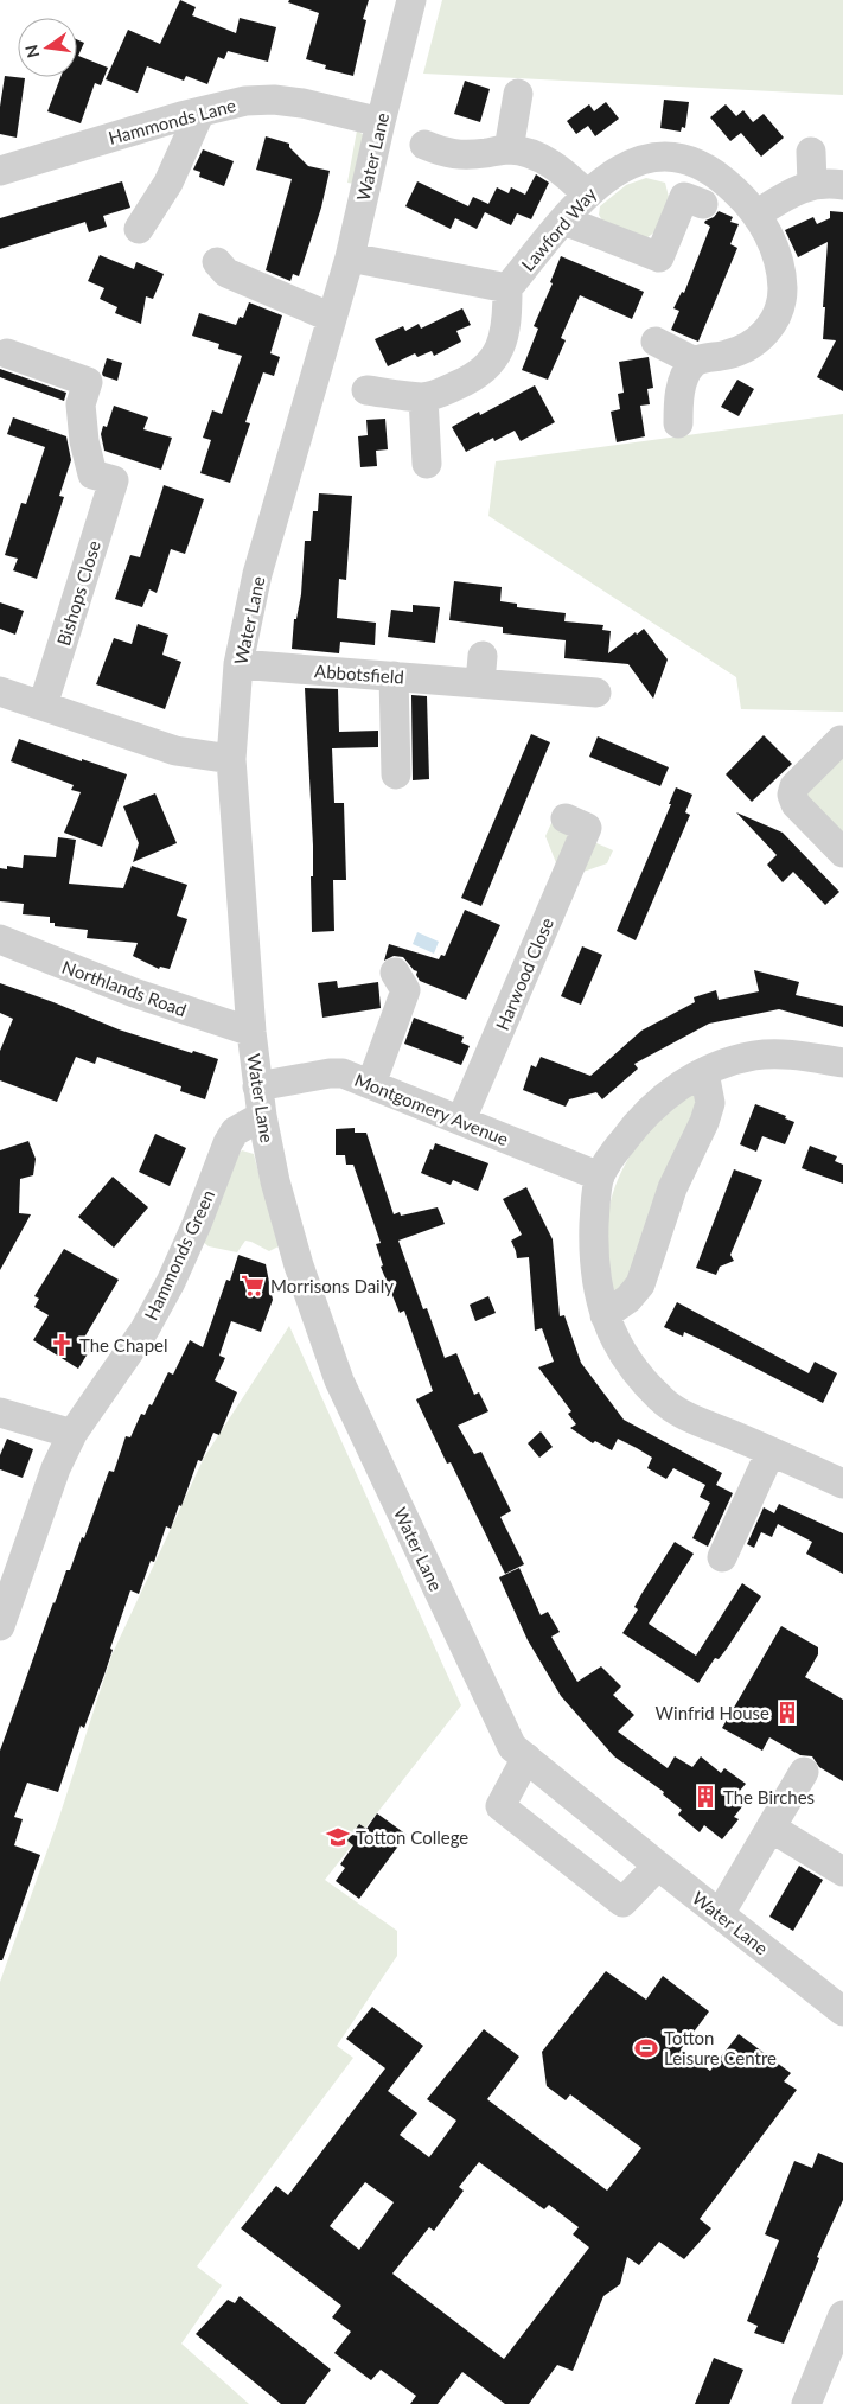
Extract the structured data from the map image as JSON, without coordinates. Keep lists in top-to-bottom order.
{
  "streets": {
    "street": [
      "Hammonds Lane",
      "Water Lane",
      "Lawford Way",
      "Bishops Close",
      "Abbotsfield",
      "Harwood Close",
      "Northlands Road",
      "Montgomery Avenue",
      "Hammonds Green"
    ]
  },
  "crossings": [
    ["Hammonds Lane", "Water Lane"],
    ["Water Lane", "Abbotsfield"],
    ["Water Lane", "Northlands Road"],
    ["Water Lane", "Montgomery Avenue"],
    ["Water Lane", "Hammonds Green"],
    ["Harwood Close", "Montgomery Avenue"]
  ],
  "places": {
    "supermarket": ["Morrisons Daily"],
    "church": ["The Chapel"],
    "building": ["Winfrid House", "The Birches"],
    "school or university": ["Totton College"],
    "sports": ["Totton Leisure Centre"]
  },
  "north": "left"
}
